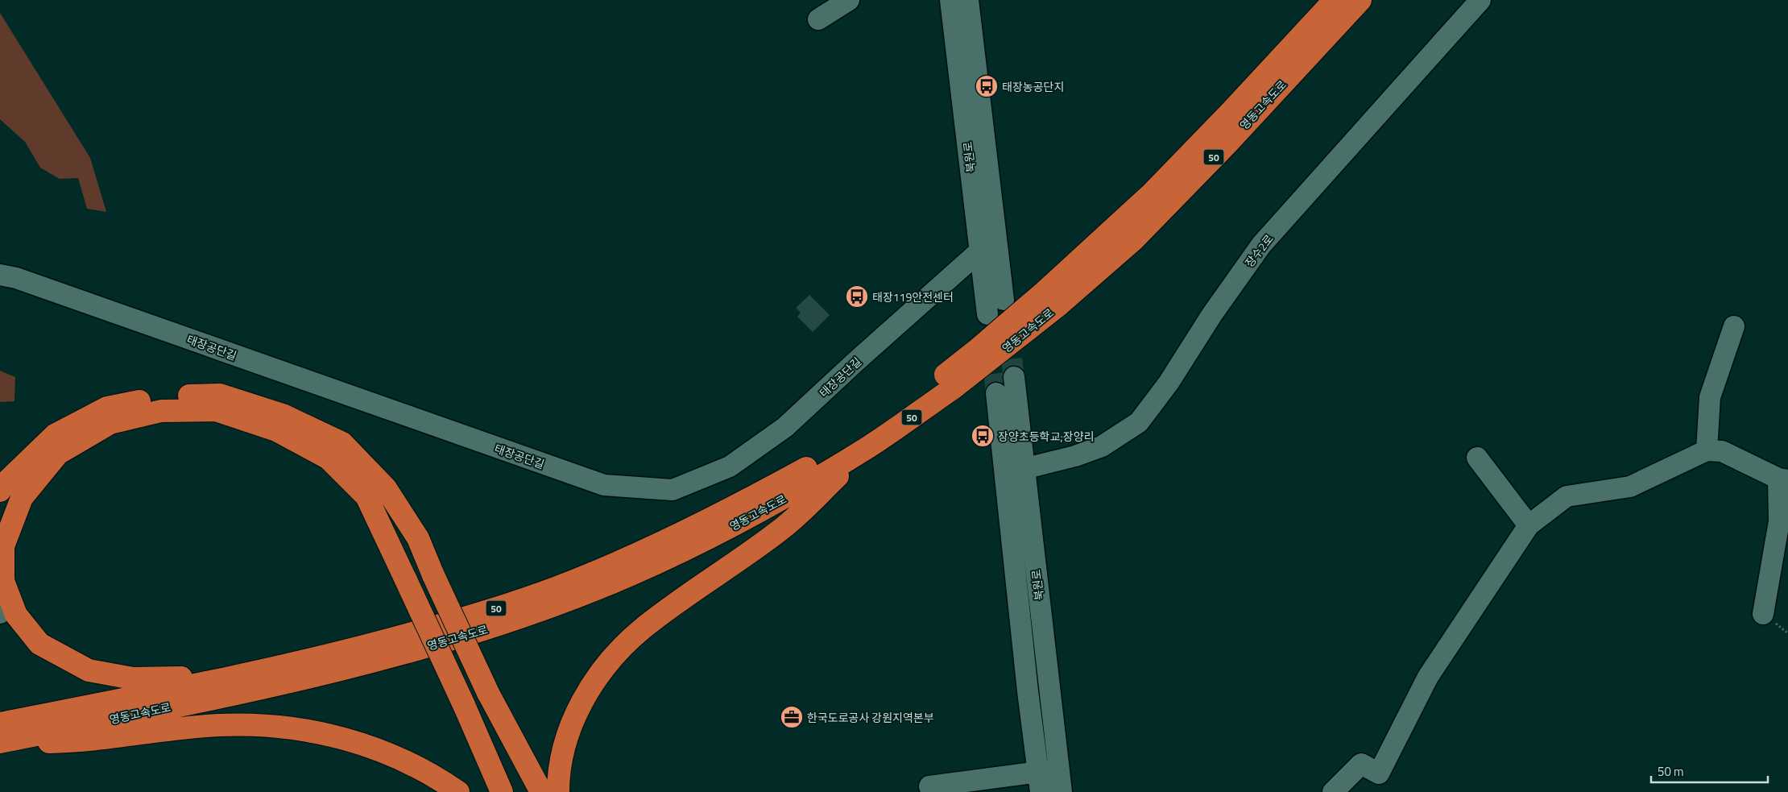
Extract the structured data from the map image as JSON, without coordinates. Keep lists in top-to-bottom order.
{
  "streets": {
    "highway": ["영동고속도로", "50"],
    "street": ["북원로", "장수2로", "태장공단길"]
  },
  "crossings": [
    ["북원로", "장수2로"],
    ["북원로", "태장공단길"]
  ],
  "places": {
    "bus stop": ["태장농공단지", "태장119안전센터", "장양초등학교;장양리"],
    "office": ["한국도로공사 강원지역본부"]
  },
  "scale_bar": "50 m"
}
